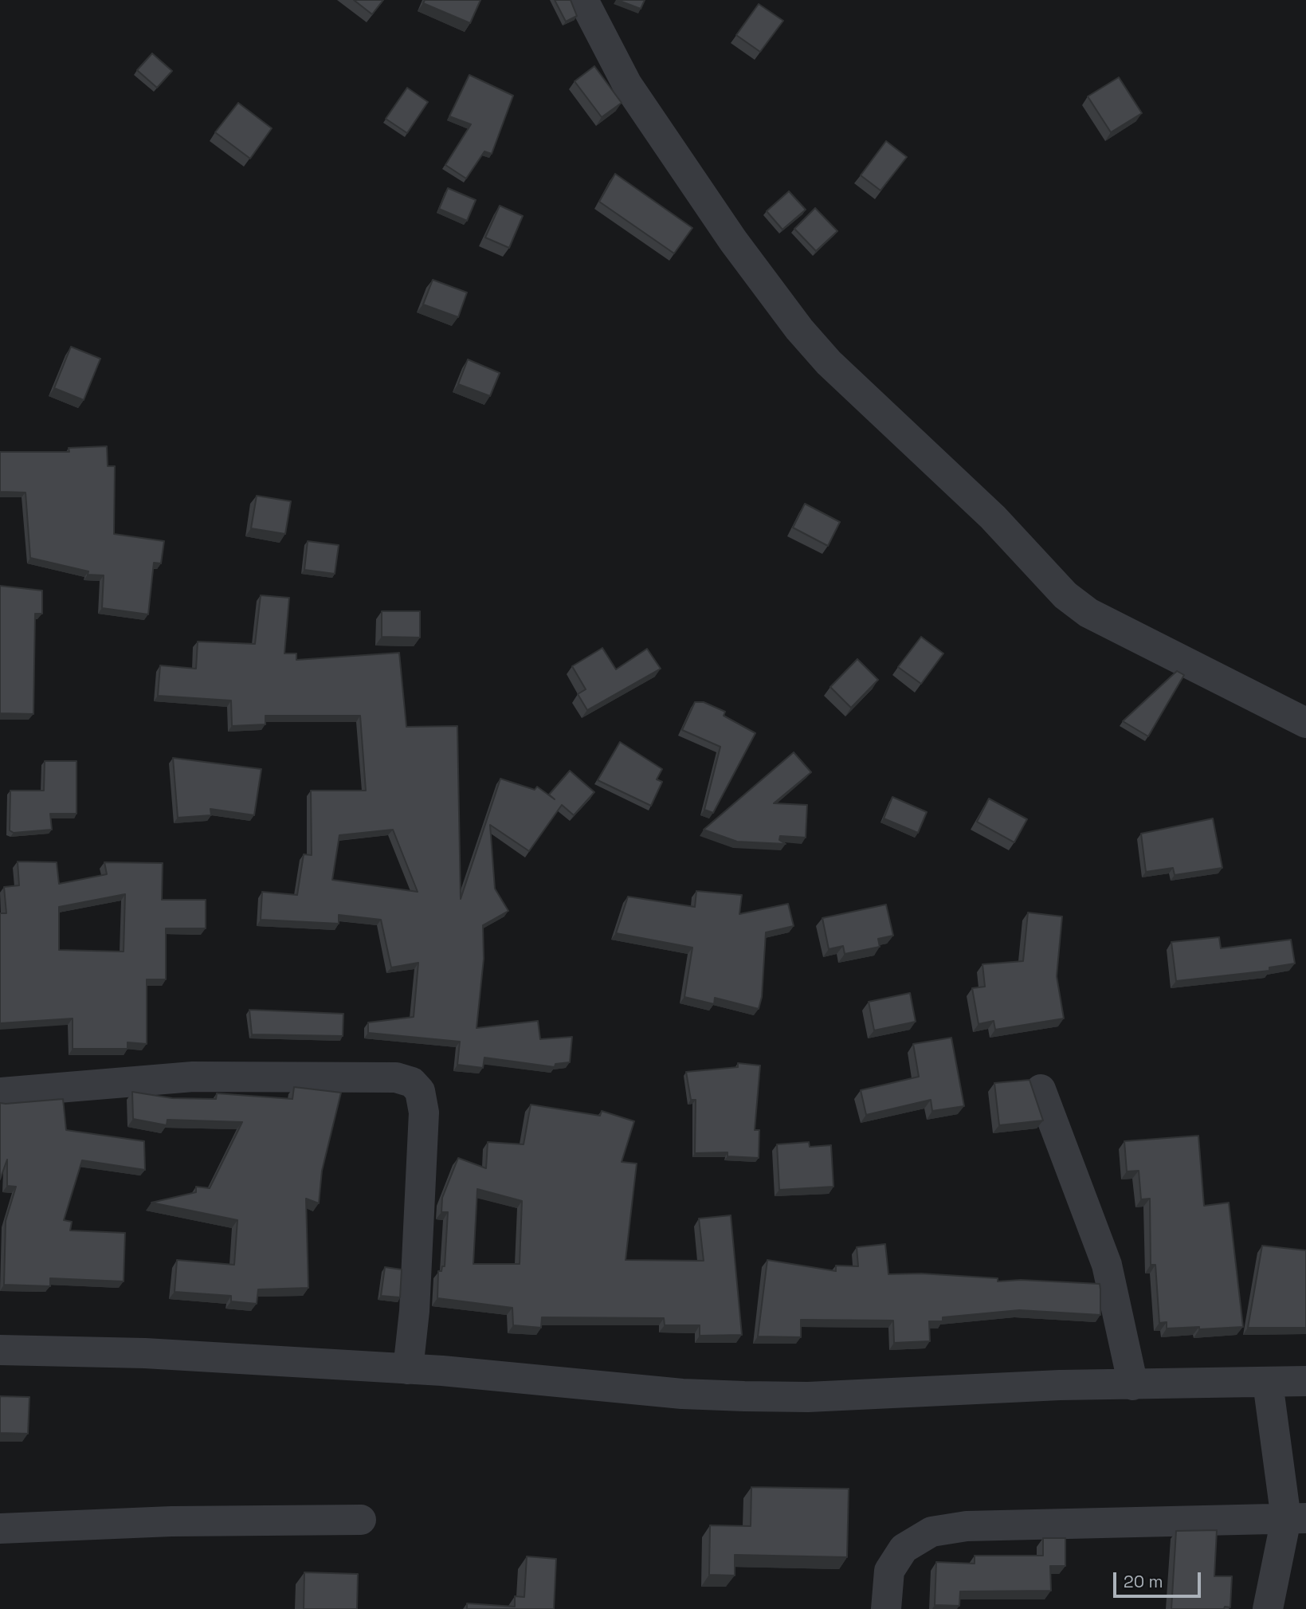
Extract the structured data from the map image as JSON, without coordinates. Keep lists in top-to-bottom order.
{
  "scale_bar": "20 m"
}
